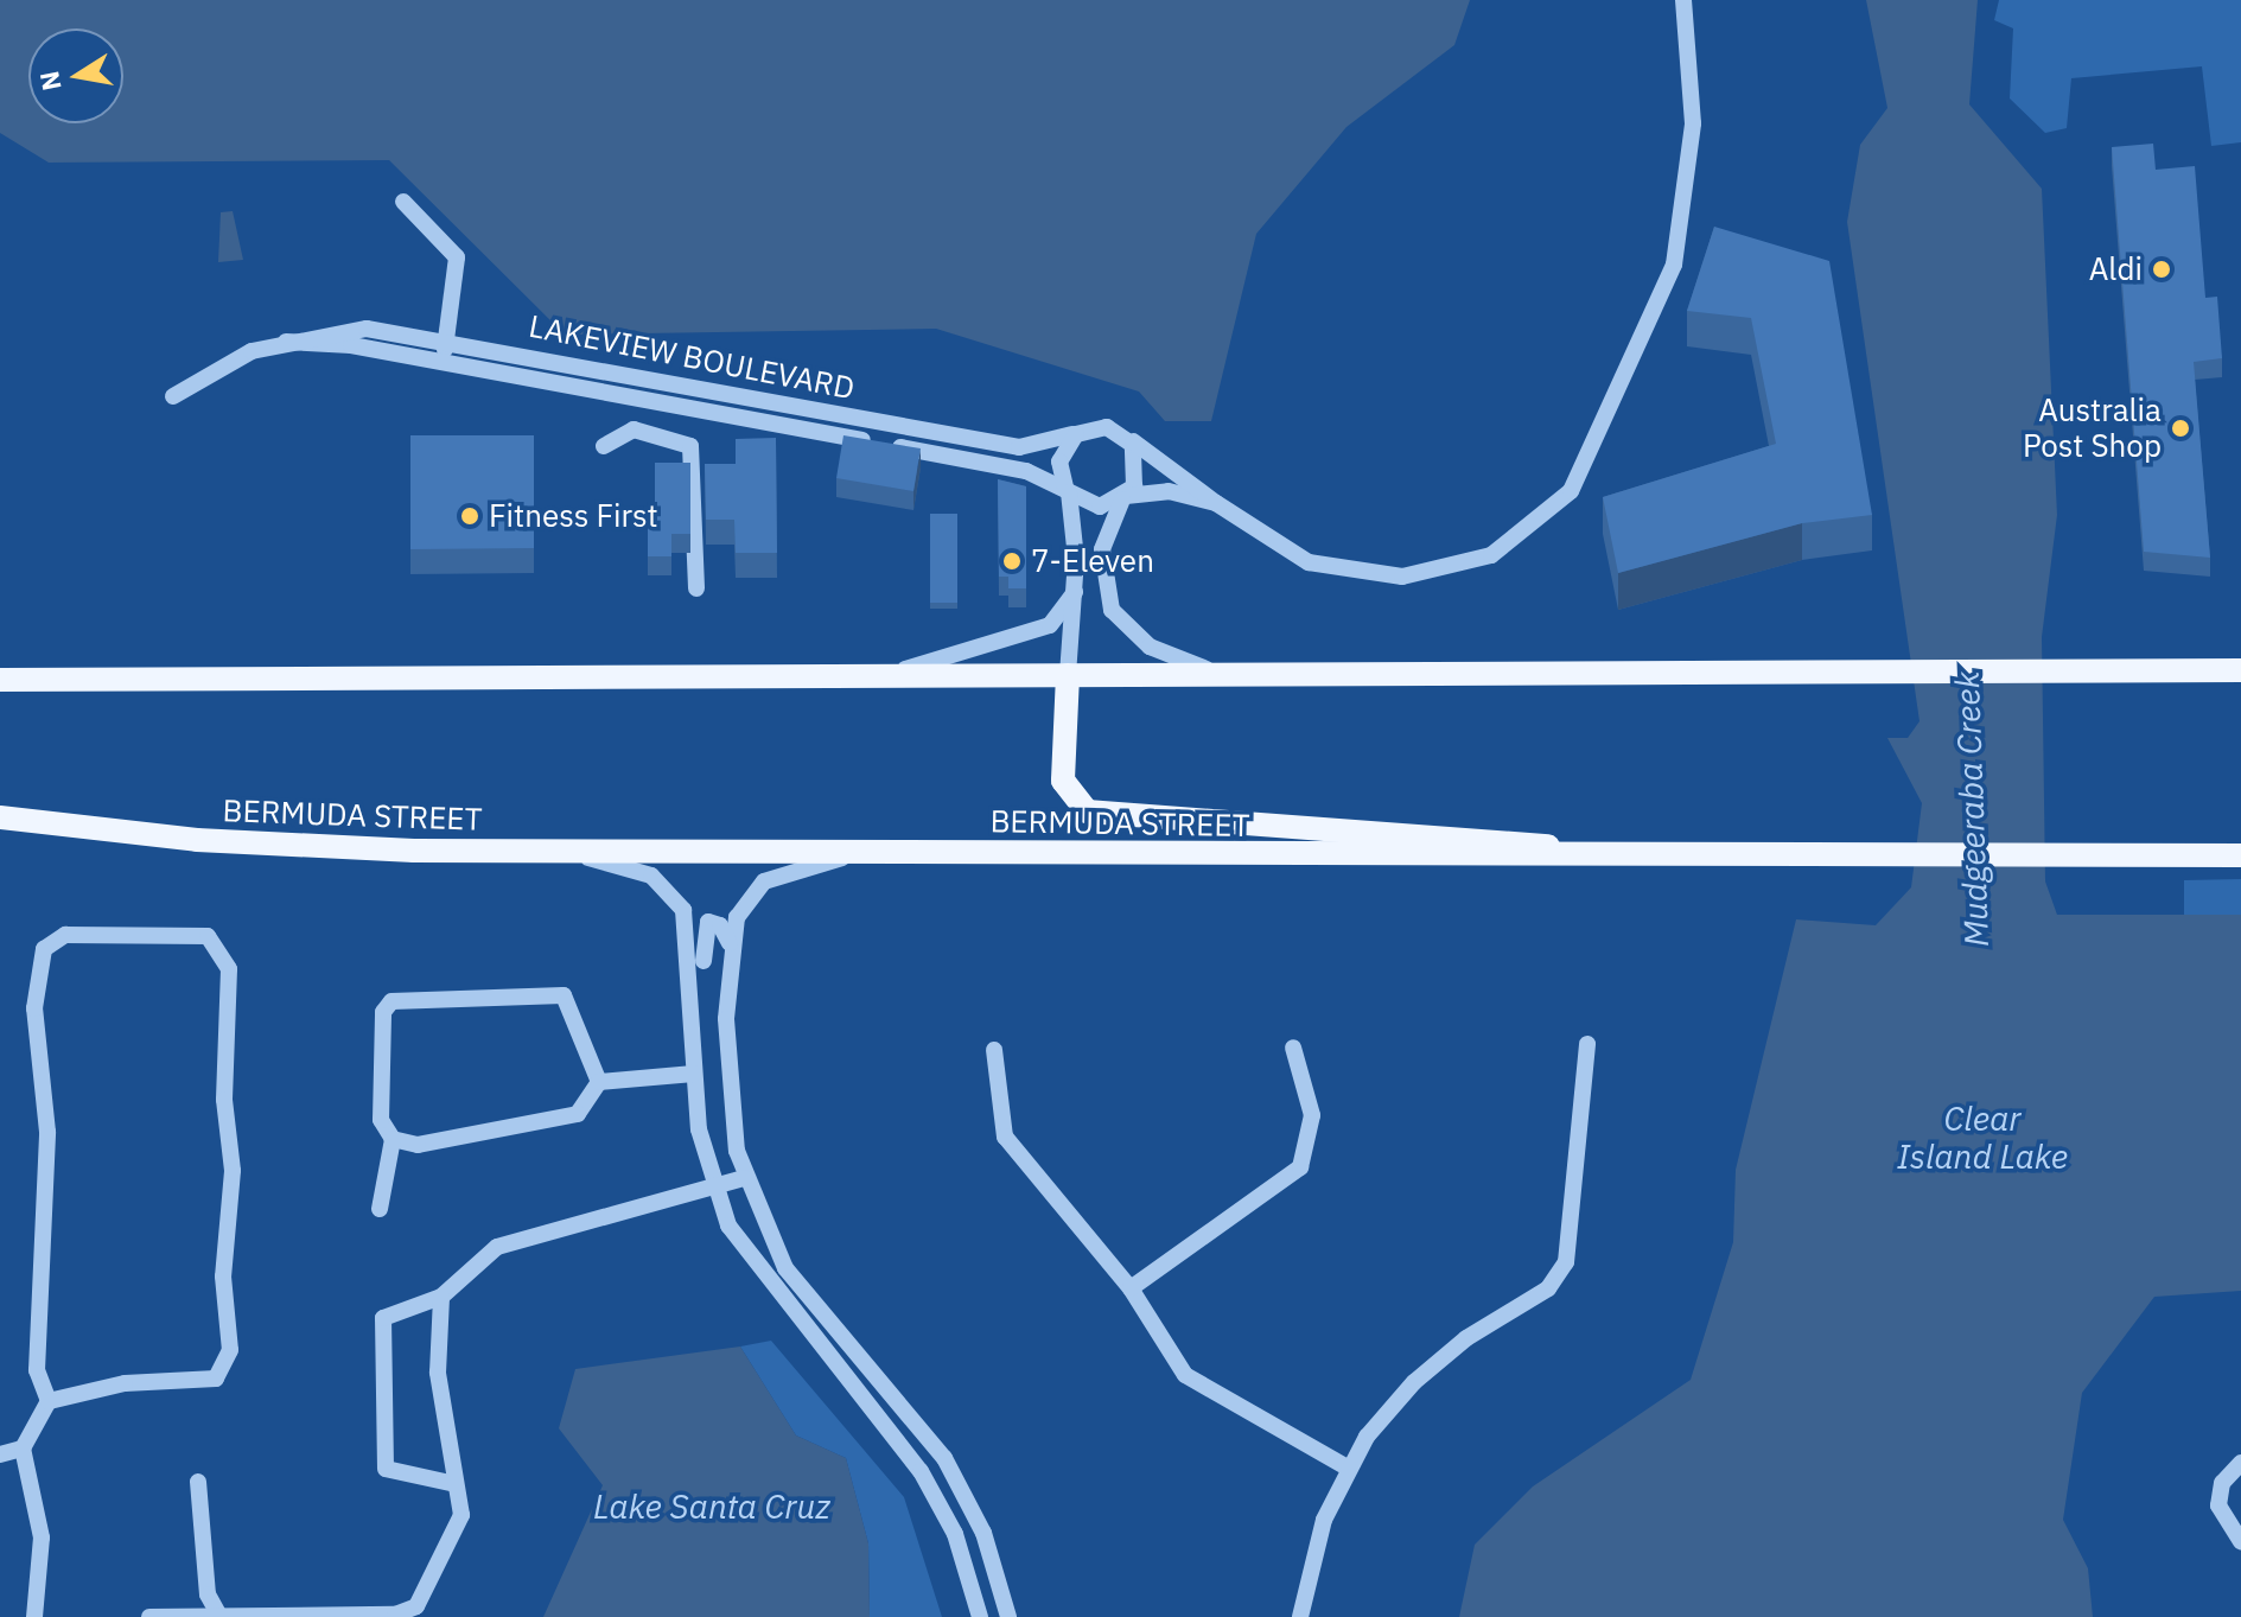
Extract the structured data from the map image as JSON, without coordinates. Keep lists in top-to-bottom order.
{
  "streets": {
    "main road": ["BERMUDA STREET"],
    "street": ["LAKEVIEW BOULEVARD"]
  },
  "water": ["Mudgeeraba Creek", "Clear Island Lake", "Lake Santa Cruz"],
  "places": [
    "Aldi",
    "Australia Post Shop",
    "Fitness First",
    "7-Eleven"
  ],
  "north": "left"
}
